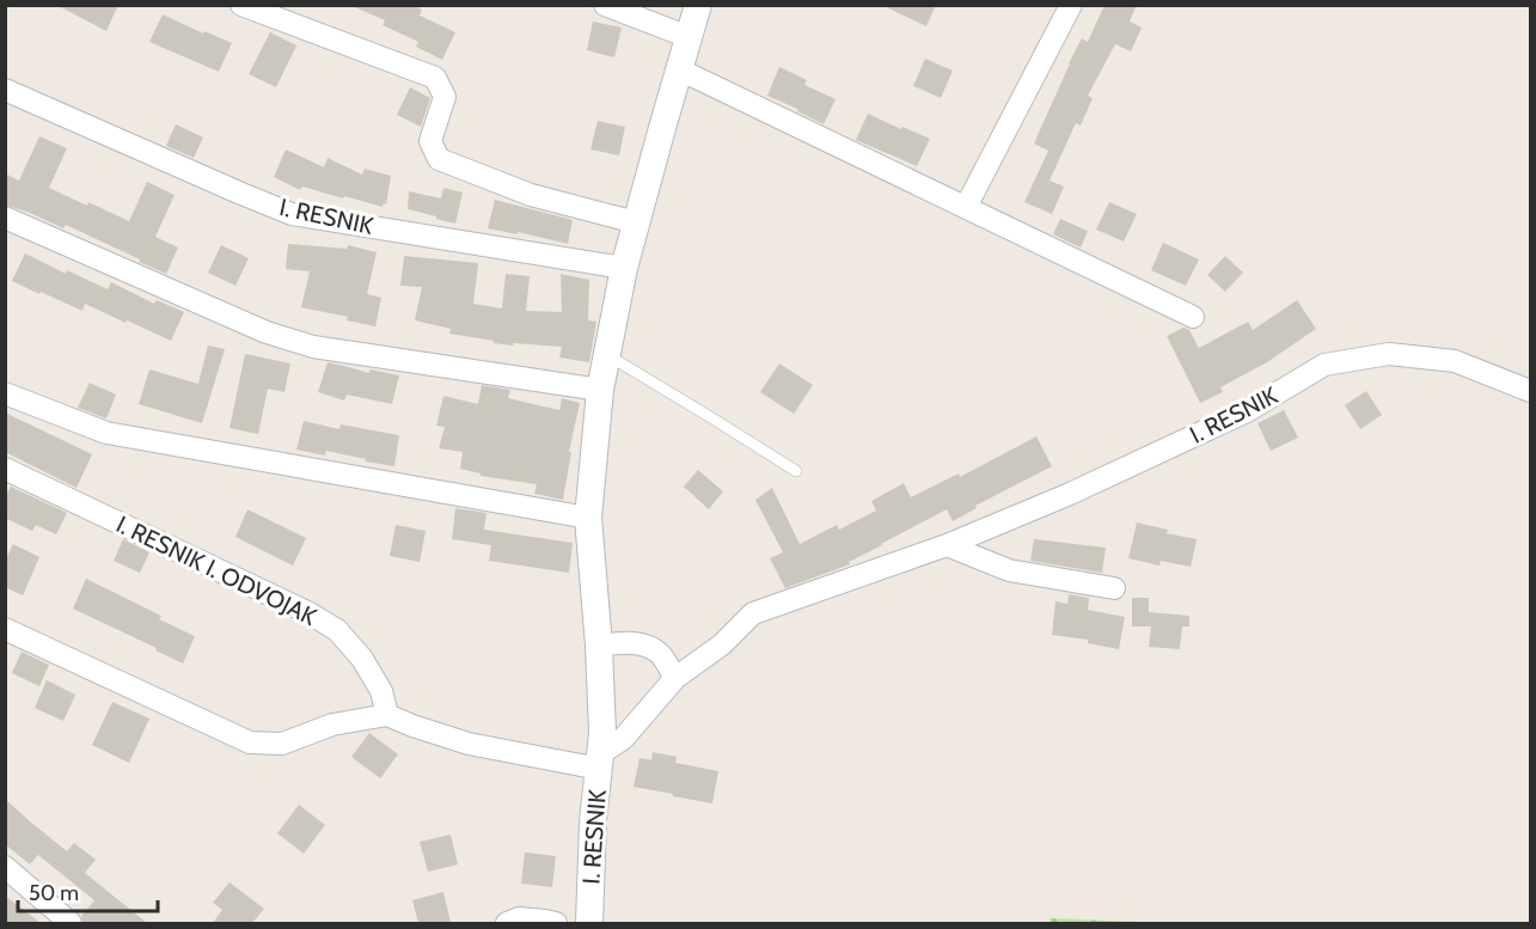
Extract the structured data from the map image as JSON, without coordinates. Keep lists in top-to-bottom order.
{
  "streets": {
    "street": ["I. RESNIK", "I. RESNIK I. ODVOJAK"]
  },
  "scale_bar": "50 m"
}
